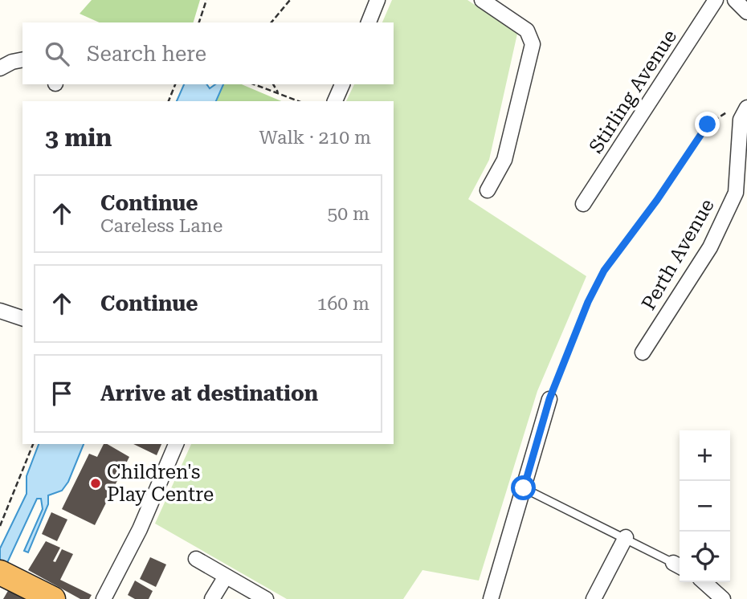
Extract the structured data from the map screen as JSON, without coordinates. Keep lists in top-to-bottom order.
{
  "streets": {
    "street": ["Stirling Avenue", "Perth Avenue"]
  },
  "places": ["Children's Play Centre"],
  "page": {
    "search": "Search here",
    "heading": ["3 min", "Walk · 210 m"],
    "list": [
      ["Continue", "Careless Lane", "50 m"],
      ["Continue", "160 m"],
      "Arrive at destination"
    ],
    "map_buttons": ["+", "−"]
  }
}
